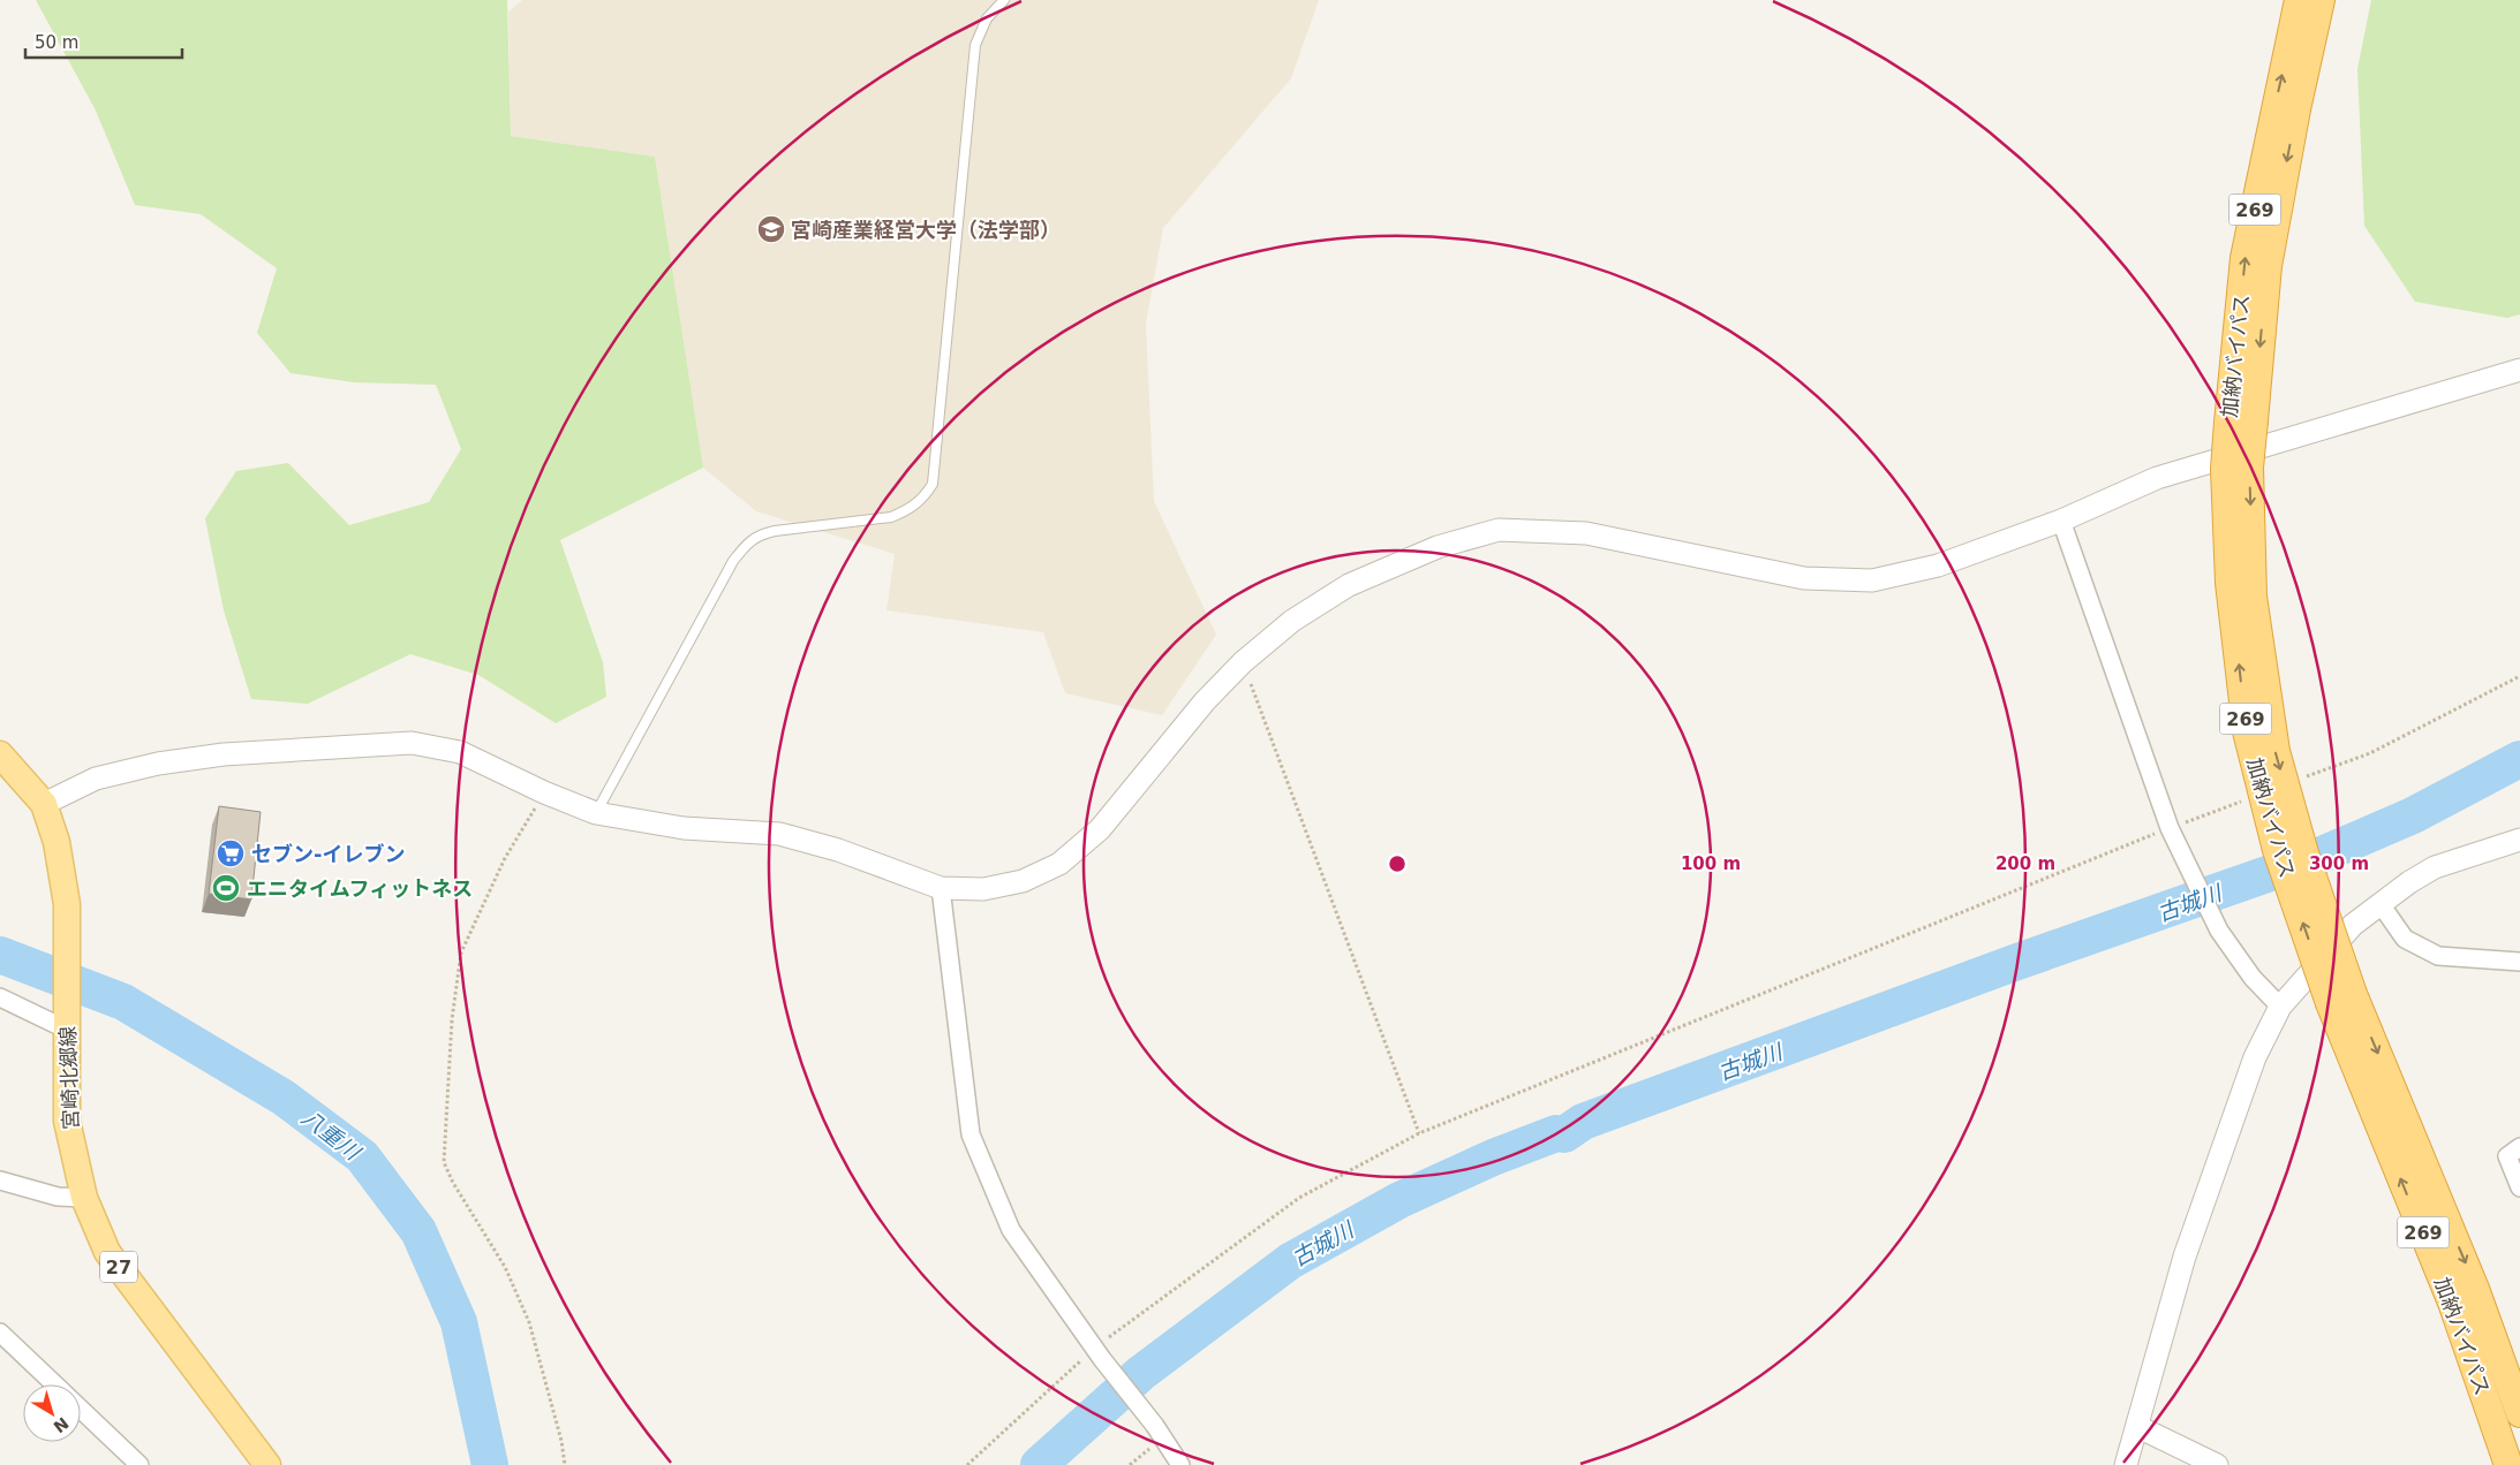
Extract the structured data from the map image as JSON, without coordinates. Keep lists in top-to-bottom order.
{
  "streets": {
    "highway": ["269", "加納バイパス"],
    "main road": ["宮崎北郷線", "27"]
  },
  "water": ["古城川", "八重川"],
  "places": {
    "school or university": ["宮崎産業経営大学（法学部）"],
    "supermarket": ["セブン-イレブン"],
    "sports": ["エニタイムフィットネス"]
  },
  "scale_bar": "50 m",
  "north": "bottom right",
  "rings": ["100 m", "200 m", "300 m"]
}
